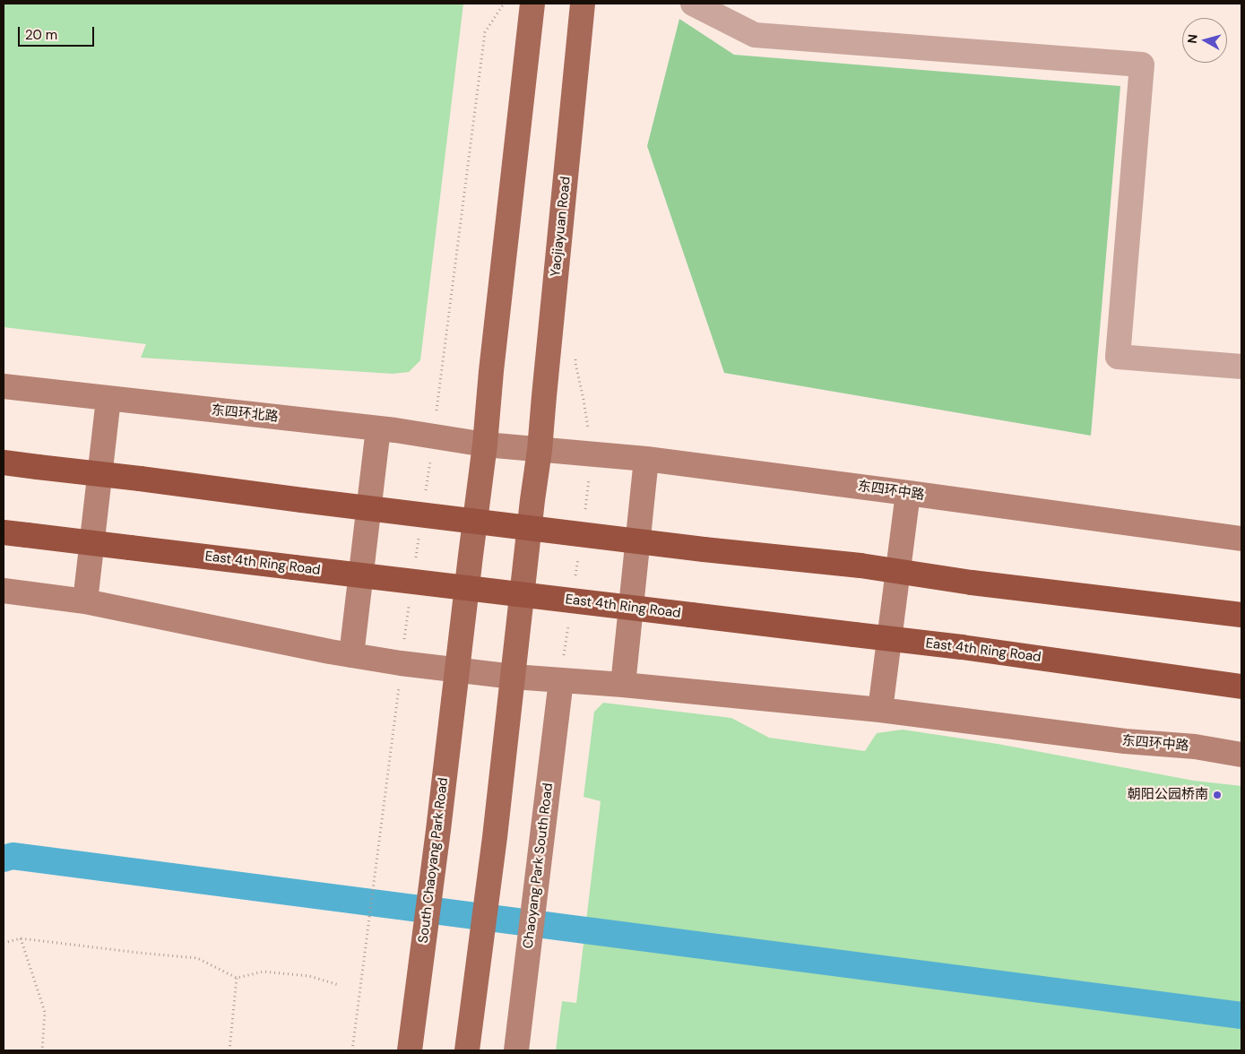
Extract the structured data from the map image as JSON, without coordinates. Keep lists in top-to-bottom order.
{
  "streets": {
    "highway": ["East 4th Ring Road"],
    "main road": ["Yaojiayuan Road", "South Chaoyang Park Road"],
    "street": ["东四环北路", "东四环中路", "Chaoyang Park South Road"]
  },
  "crossings": [
    ["Yaojiayuan Road", "东四环北路"],
    ["Yaojiayuan Road", "东四环中路"],
    ["东四环北路", "东四环中路"],
    ["东四环北路", "South Chaoyang Park Road"],
    ["东四环中路", "South Chaoyang Park Road"],
    ["东四环中路", "Chaoyang Park South Road"]
  ],
  "places": ["朝阳公园桥南"],
  "scale_bar": "20 m",
  "north": "left"
}
